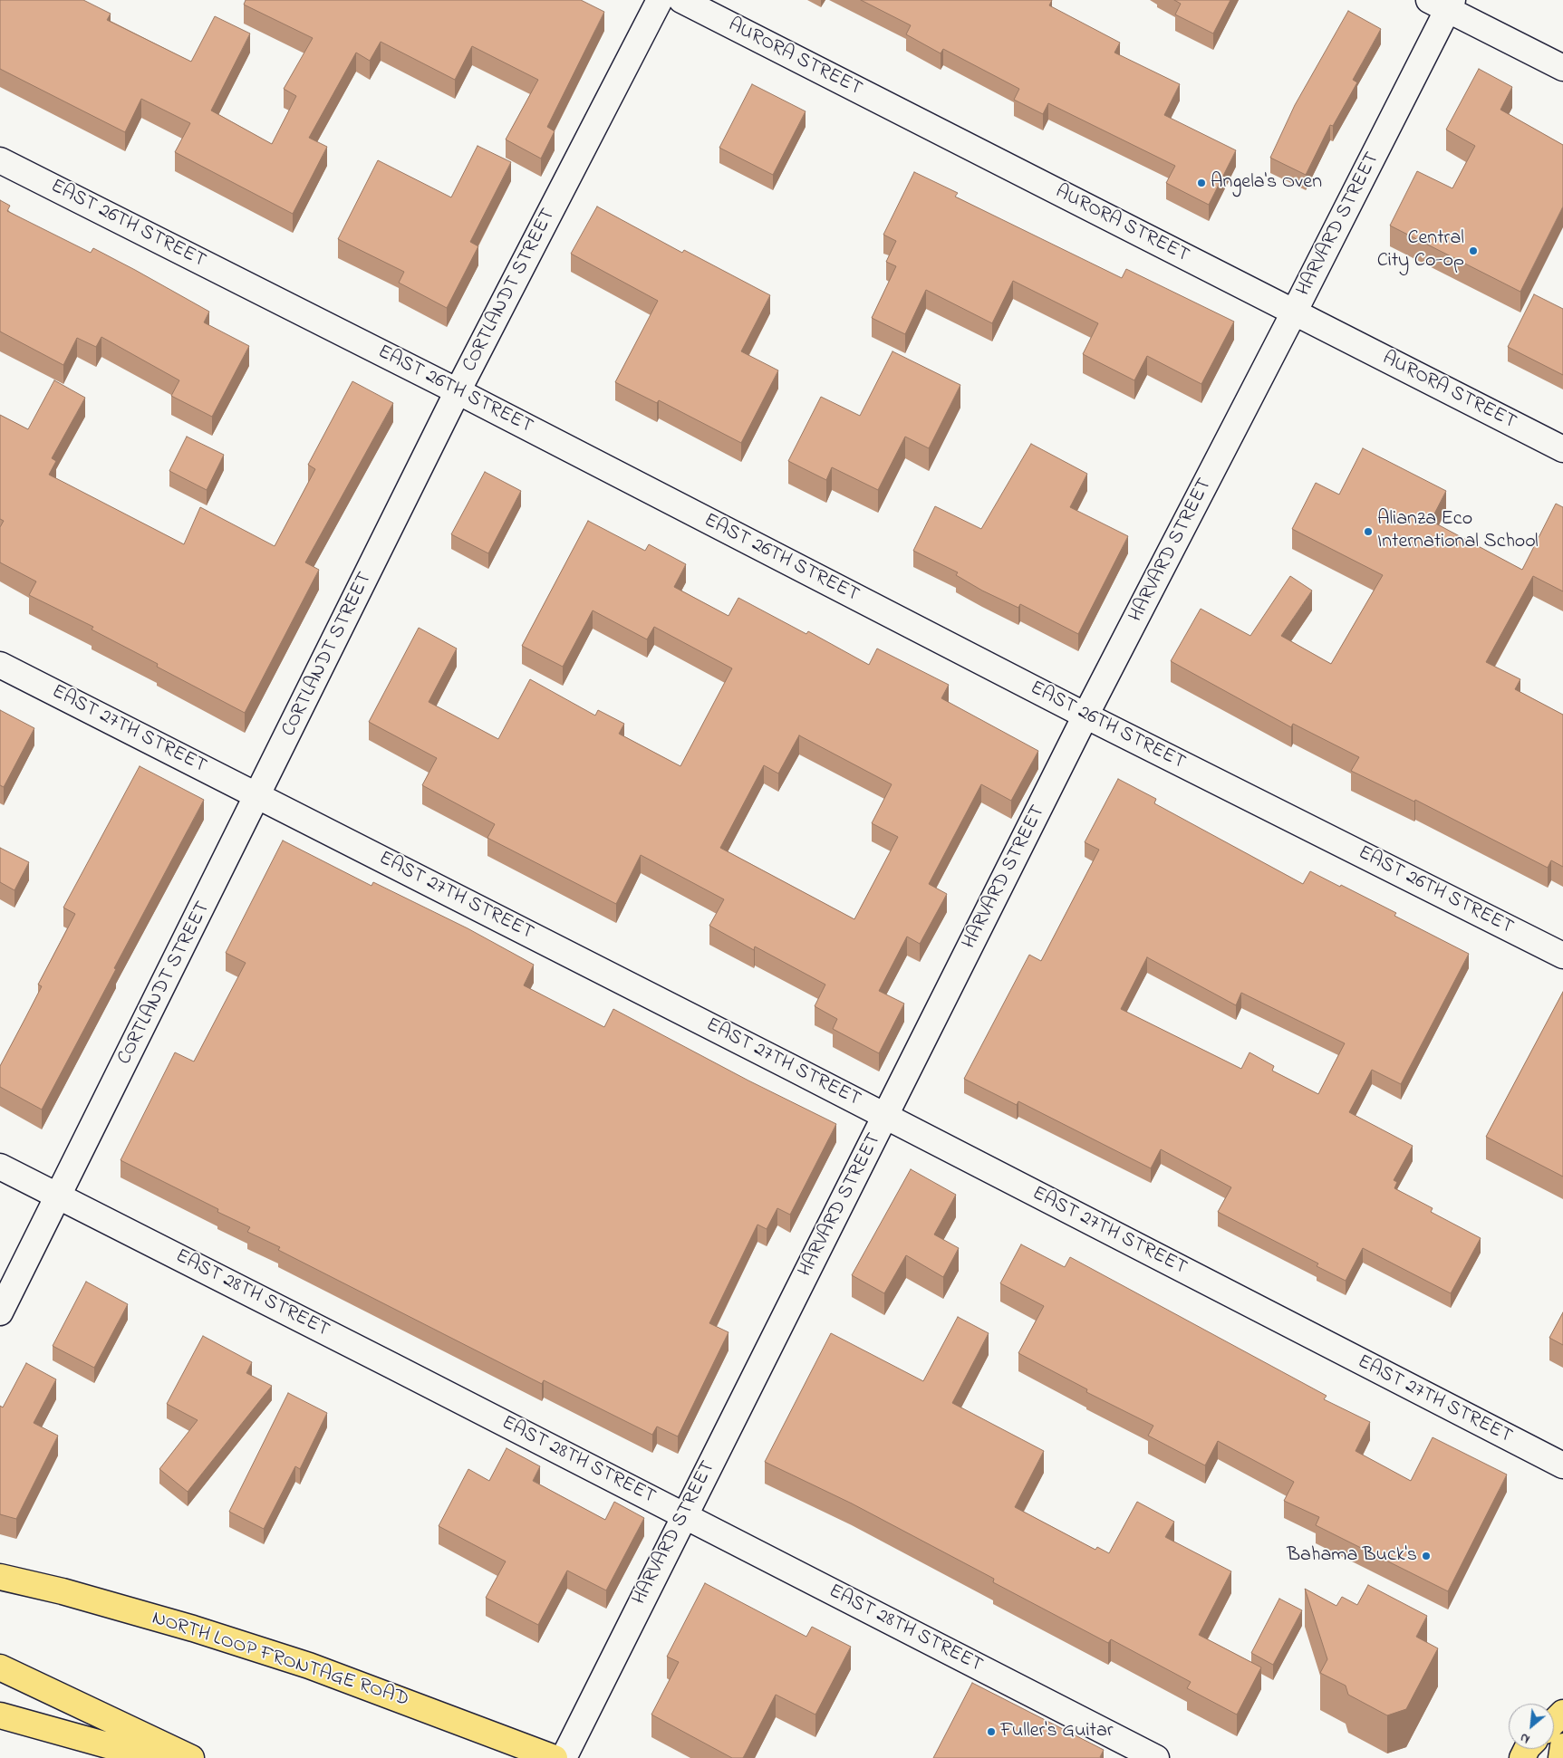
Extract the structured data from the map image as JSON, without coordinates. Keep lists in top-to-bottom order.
{
  "streets": {
    "main road": ["NORTH LOOP FRONTAGE ROAD"],
    "street": [
      "AURORA STREET",
      "EAST 26TH STREET",
      "HARVARD STREET",
      "CORTLANDT STREET",
      "EAST 27TH STREET",
      "EAST 28TH STREET"
    ]
  },
  "crossings": [
    ["AURORA STREET", "HARVARD STREET"],
    ["EAST 26TH STREET", "HARVARD STREET"],
    ["EAST 26TH STREET", "CORTLANDT STREET"],
    ["HARVARD STREET", "EAST 27TH STREET"],
    ["HARVARD STREET", "EAST 28TH STREET"],
    ["CORTLANDT STREET", "EAST 27TH STREET"],
    ["CORTLANDT STREET", "EAST 28TH STREET"]
  ],
  "places": [
    "Angela's Oven",
    "Central City Co-op",
    "Alianza Eco International School",
    "Bahama Buck's",
    "Fuller's Guitar"
  ],
  "north": "bottom left"
}
